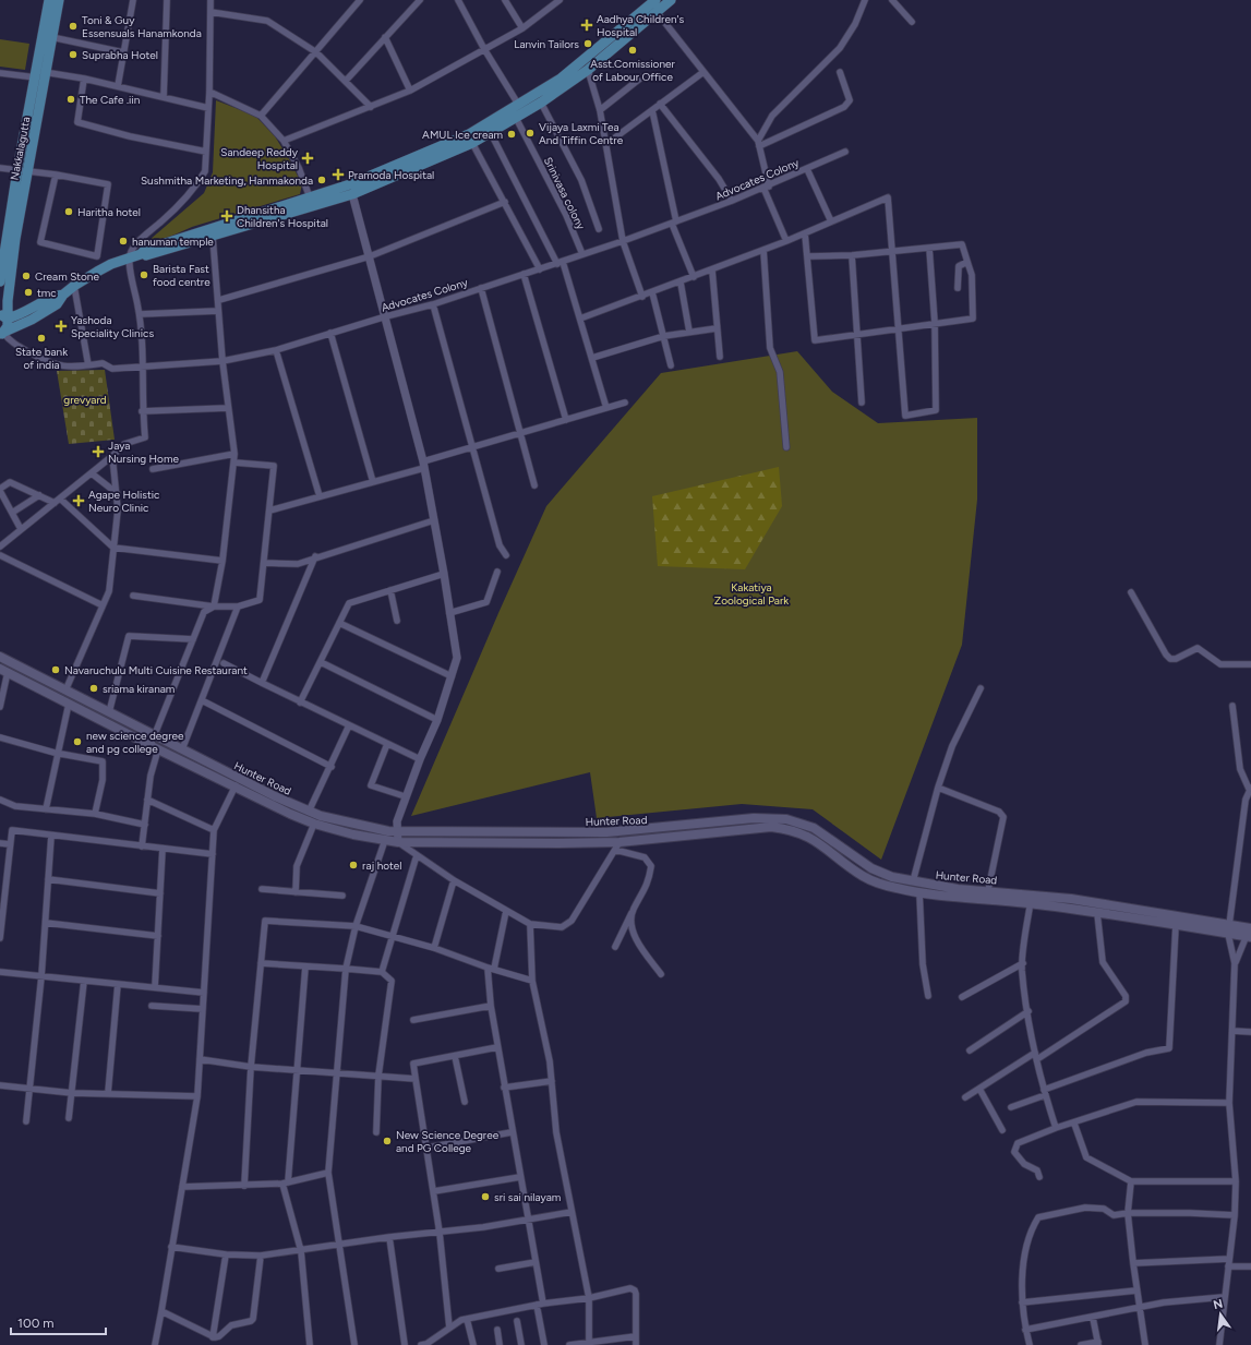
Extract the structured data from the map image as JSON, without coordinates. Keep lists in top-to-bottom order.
{
  "streets": {
    "main road": ["Nakkalagutta", "Hunter Road"],
    "street": ["Advocates Colony", "Srinivasa colony"]
  },
  "crossings": [
    ["Nakkalagutta", "Advocates Colony"],
    ["Advocates Colony", "Srinivasa colony"]
  ],
  "parks": ["grevyard", "Kakatiya Zoological Park"],
  "places": {
    "health": [
      "Aadhya Children's Hospital",
      "Sandeep Reddy Hospital",
      "Pramoda Hospital",
      "Dhansitha Children's Hospital",
      "Yashoda Speciality Clinics",
      "Jaya Nursing Home",
      "Agape Holistic Neuro Clinic"
    ],
    "other": [
      "Toni & Guy Essensuals Hanamkonda",
      "Lanvin Tailors",
      "Asst.Comissioner of Labour Office",
      "Suprabha Hotel",
      "The Cafe .iin",
      "Vijaya Laxmi Tea And Tiffin Centre",
      "AMUL Ice cream",
      "Sushmitha Marketing, Hanmakonda",
      "Haritha hotel",
      "hanuman temple",
      "Barista Fast food centre",
      "Cream Stone",
      "tmc",
      "State bank of india",
      "Navaruchulu Multi Cuisine Restaurant",
      "sriama kiranam",
      "new science degree and pg college",
      "raj hotel",
      "New Science Degree and PG College",
      "sri sai nilayam"
    ]
  },
  "scale_bar": "100 m",
  "north": "top"
}
